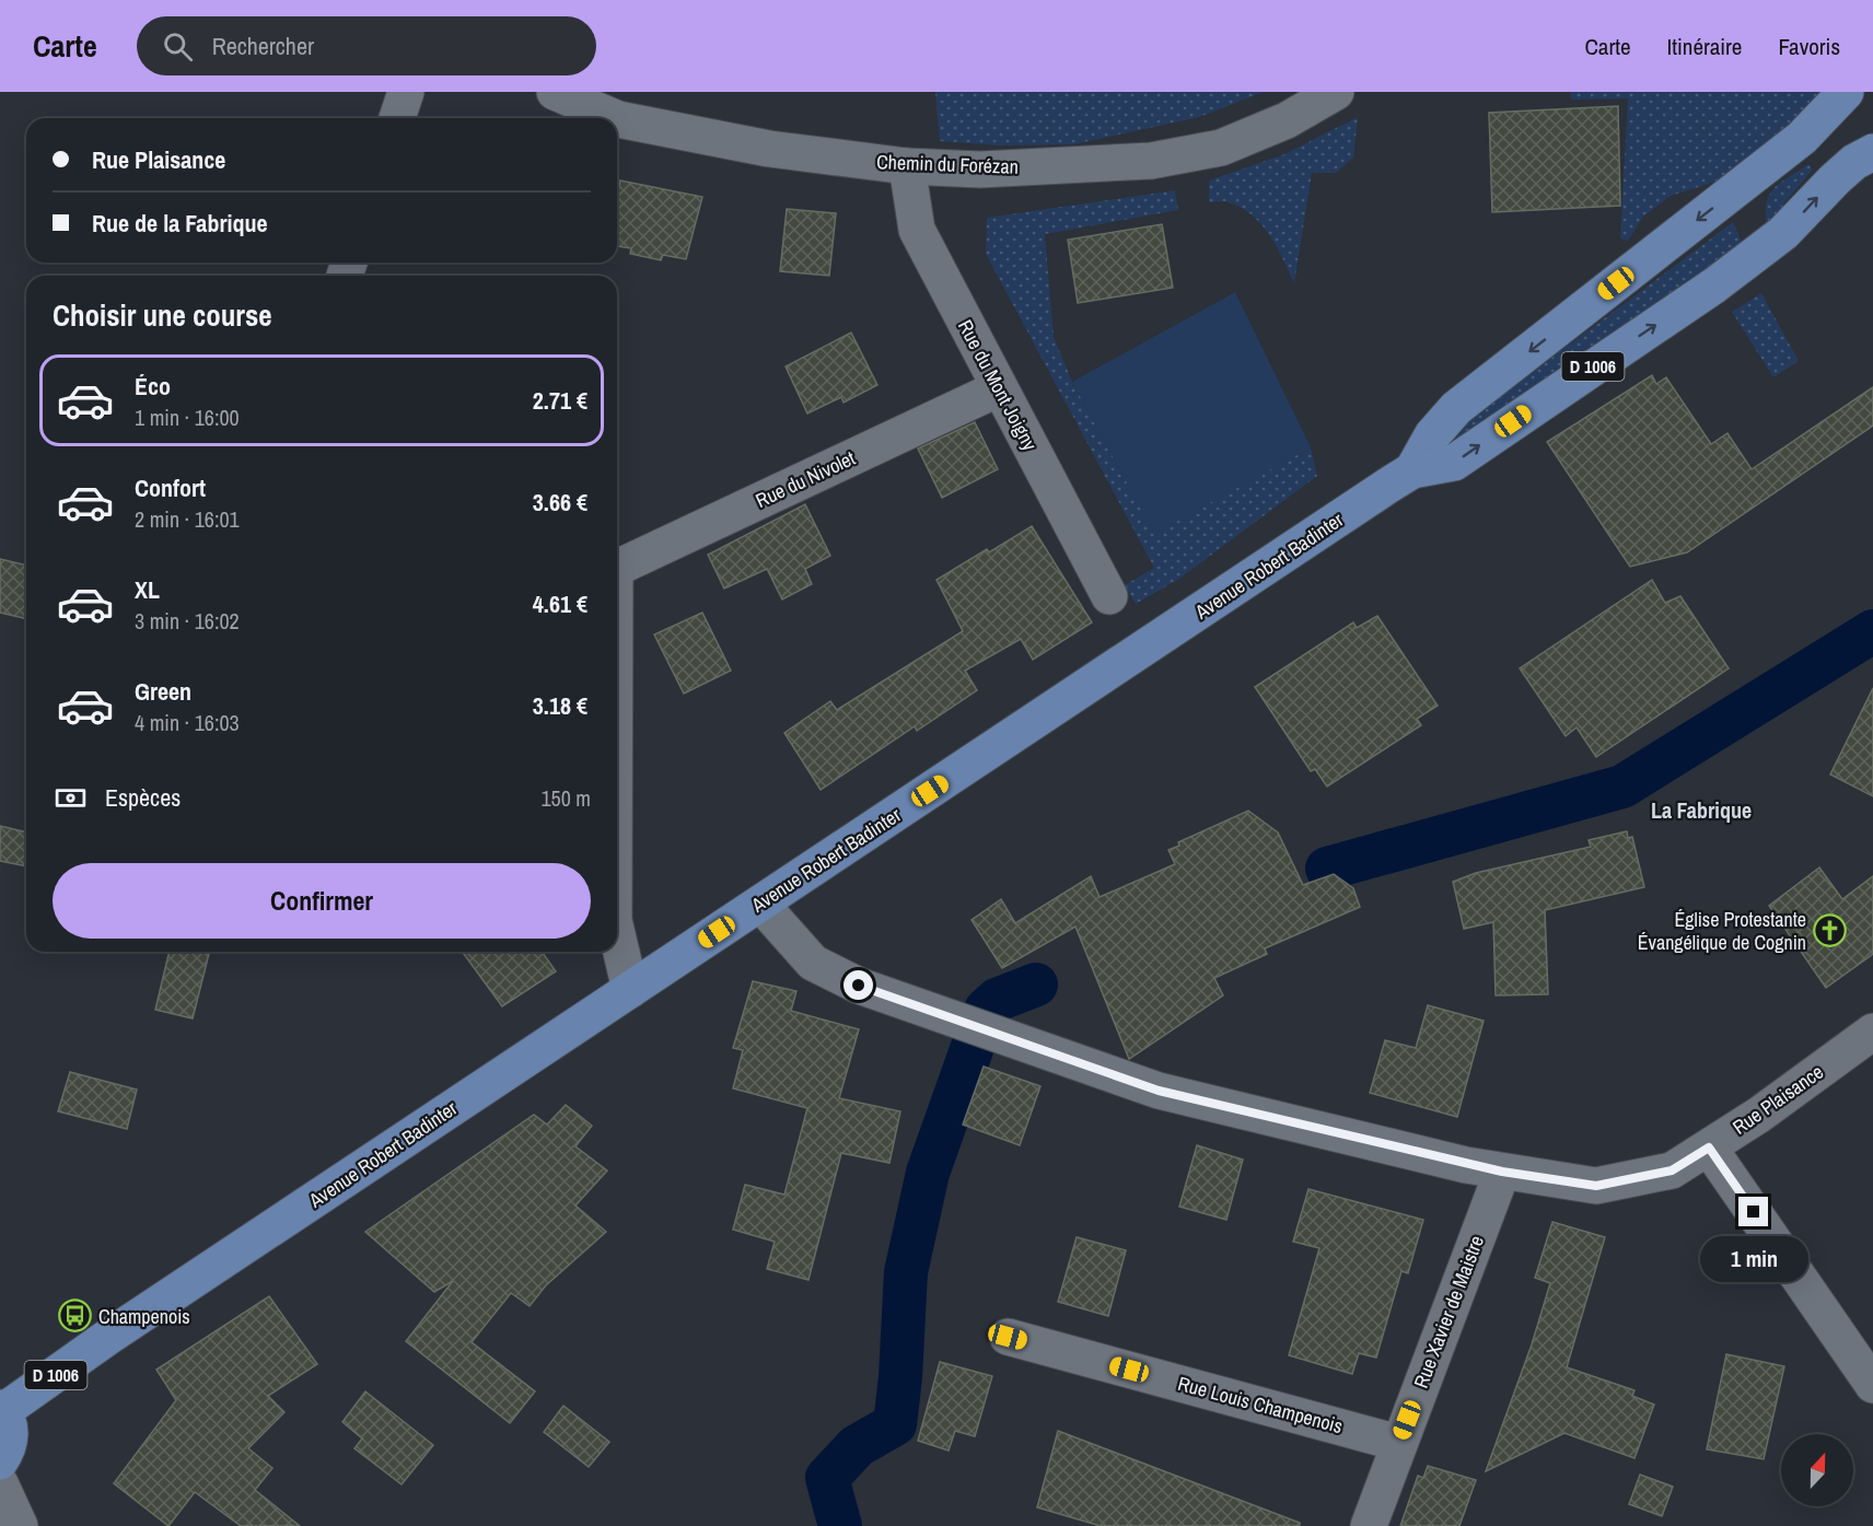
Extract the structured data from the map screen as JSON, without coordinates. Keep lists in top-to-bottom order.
{
  "streets": {
    "main road": ["D 1006", "Avenue Robert Badinter"],
    "street": [
      "Chemin du Forézan",
      "Rue du Mont Joigny",
      "Rue du Nivolet",
      "Rue Plaisance",
      "Rue Xavier de Maistre",
      "Rue Louis Champenois"
    ]
  },
  "crossings": [
    ["Chemin du Forézan", "Rue du Mont Joigny"],
    ["D 1006", "Avenue Robert Badinter"],
    ["Rue du Mont Joigny", "Rue du Nivolet"],
    ["Avenue Robert Badinter", "Rue Plaisance"],
    ["Rue Plaisance", "Rue Xavier de Maistre"],
    ["Rue Xavier de Maistre", "Rue Louis Champenois"]
  ],
  "districts": ["La Fabrique"],
  "places": {
    "church": ["Église Protestante Évangélique de Cognin"],
    "bus stop": ["Champenois"]
  },
  "north": "top",
  "page": {
    "header": "Carte",
    "search": "Rechercher",
    "nav": ["Carte", "Itinéraire", "Favoris"],
    "banner": ["Rue Plaisance", "Rue de la Fabrique"],
    "heading": "Choisir une course",
    "list": [
      {
        "name": "Éco",
        "note": "1 min · 16:00",
        "value": "2.71 €"
      },
      {
        "name": "Confort",
        "note": "2 min · 16:01",
        "value": "3.66 €"
      },
      {
        "name": "XL",
        "note": "3 min · 16:02",
        "value": "4.61 €"
      },
      {
        "name": "Green",
        "note": "4 min · 16:03",
        "value": "3.18 €"
      }
    ],
    "pay": ["Espèces", "150 m"],
    "buttons": "Confirmer",
    "bubble": "1 min"
  }
}
